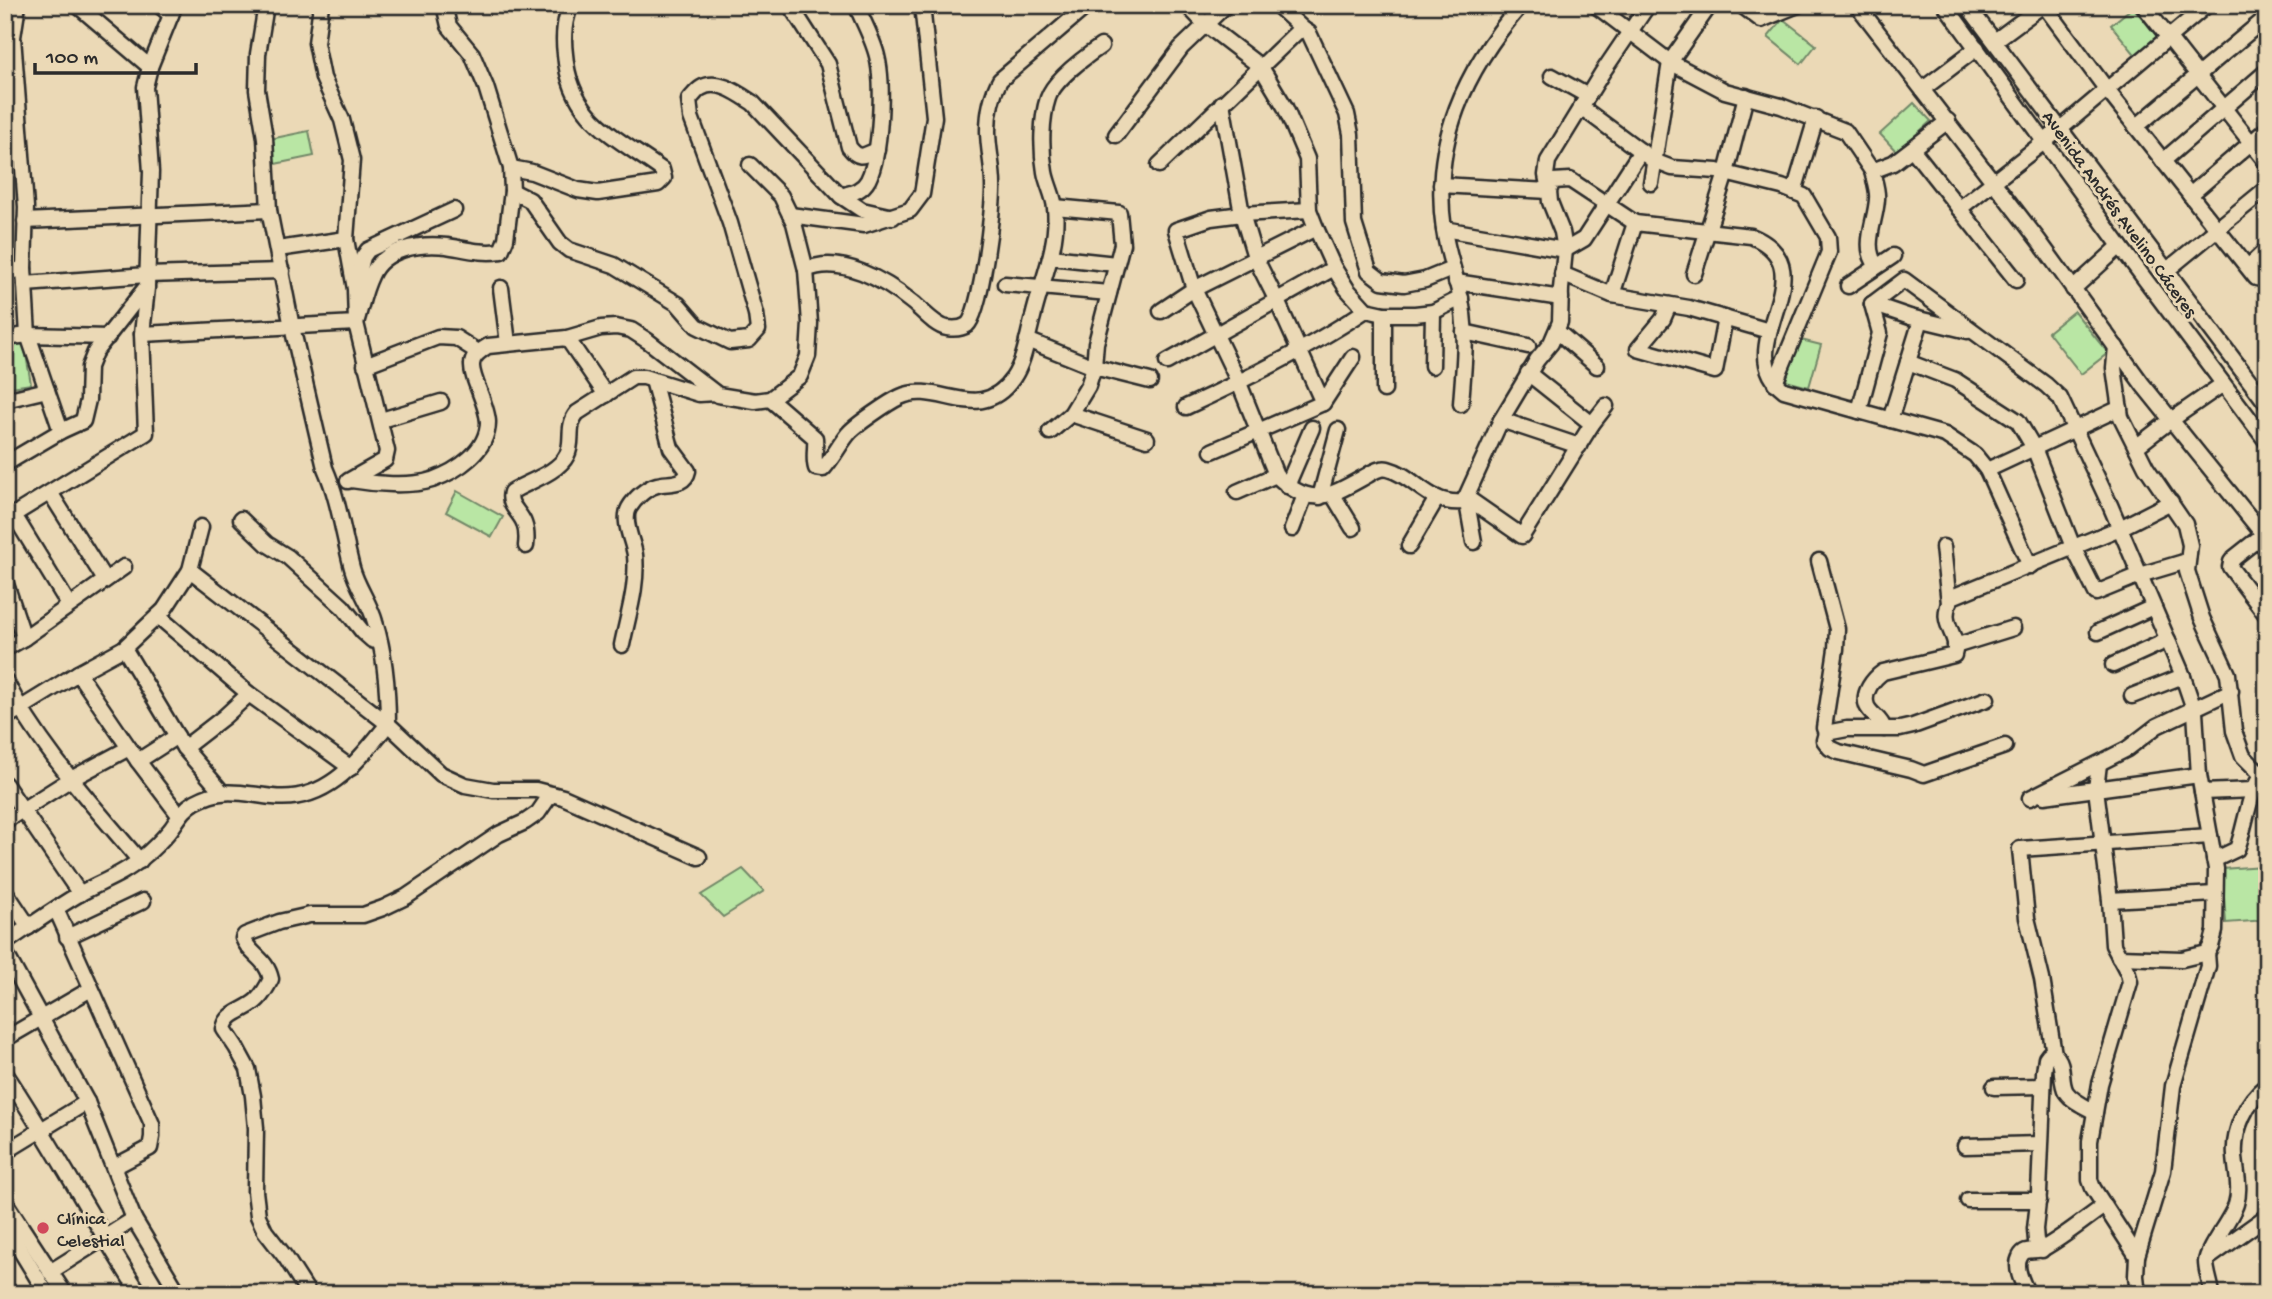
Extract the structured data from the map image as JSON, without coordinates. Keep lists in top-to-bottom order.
{
  "streets": {
    "street": ["Avenida Andrés Avelino Cáceres"]
  },
  "places": ["Clínica Celestial"],
  "scale_bar": "100 m"
}
